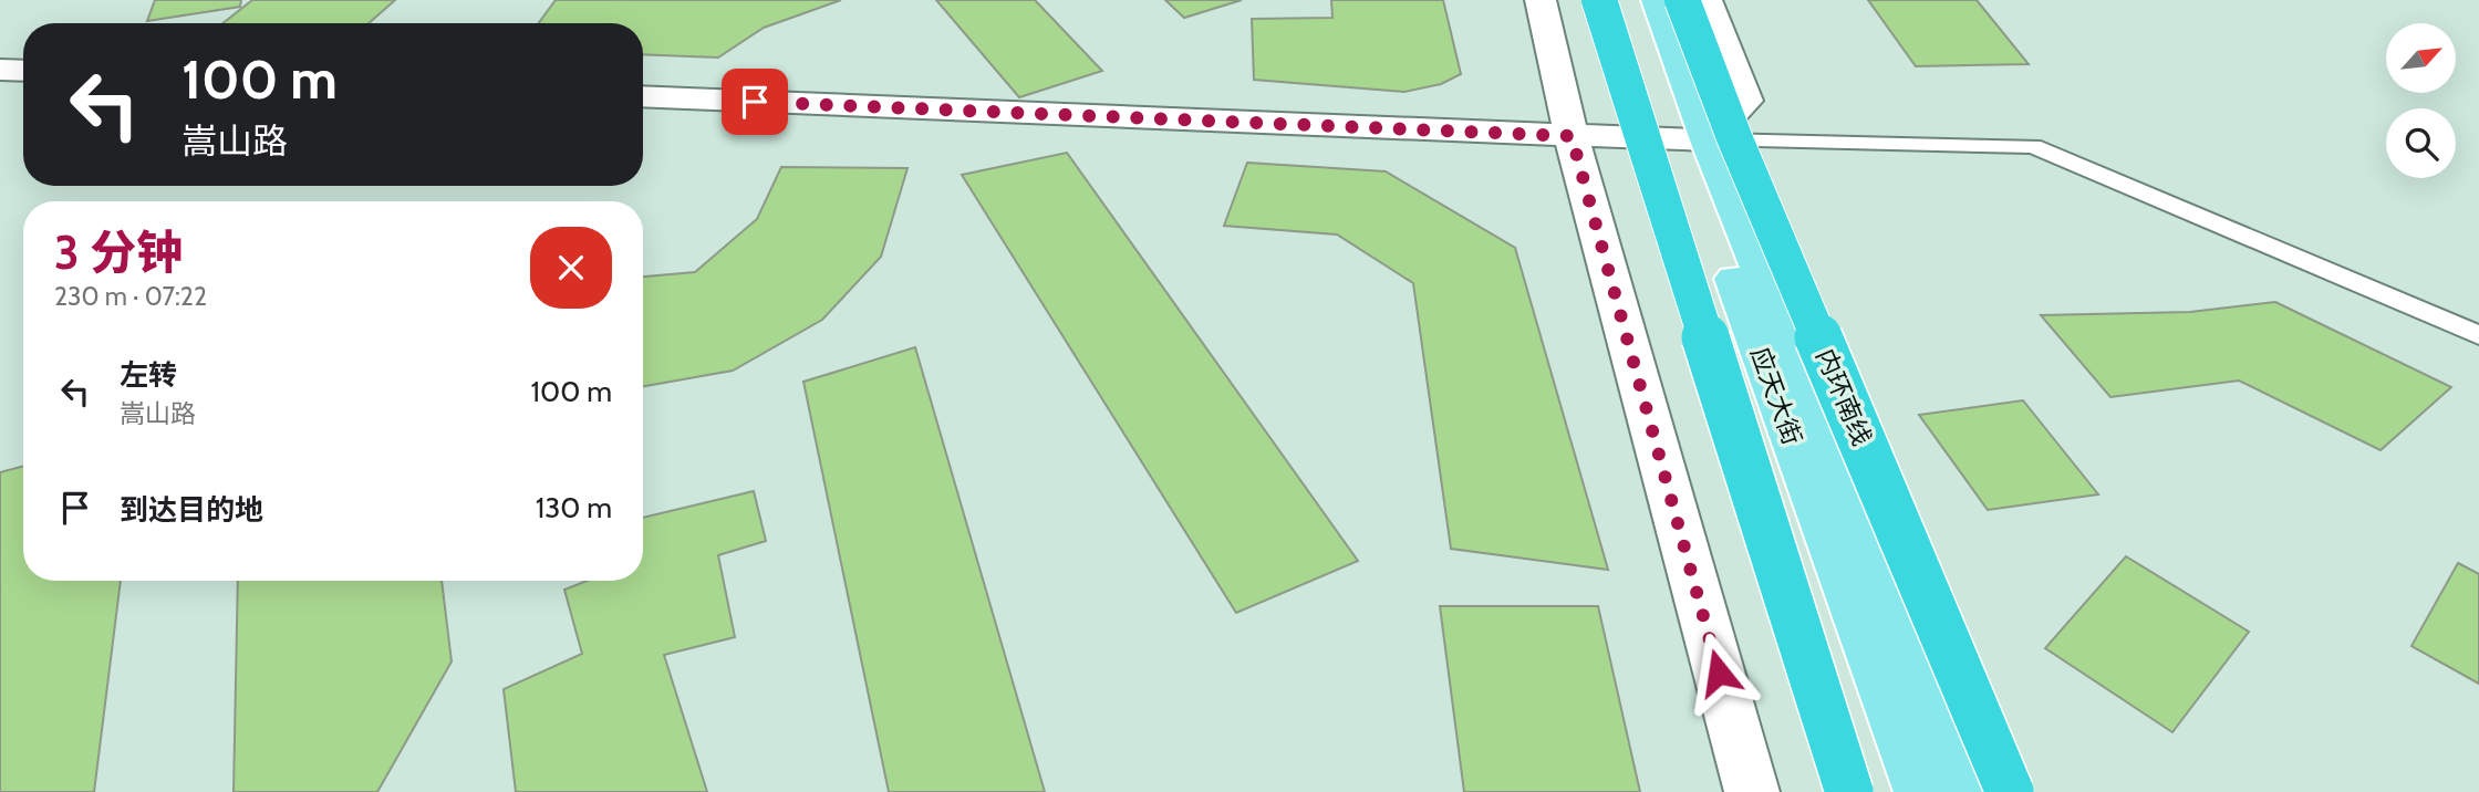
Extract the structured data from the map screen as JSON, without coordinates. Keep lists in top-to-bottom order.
{
  "streets": {
    "highway": ["内环南线"],
    "main road": ["应天大街"]
  },
  "north": "top right",
  "page": {
    "turn": ["100 m", "嵩山路"],
    "heading": ["3 分钟", "230 m · 07:22"],
    "list": [
      {
        "name": "左转",
        "note": "嵩山路",
        "value": "100 m"
      },
      {
        "name": "到达目的地",
        "value": "130 m"
      }
    ]
  }
}
